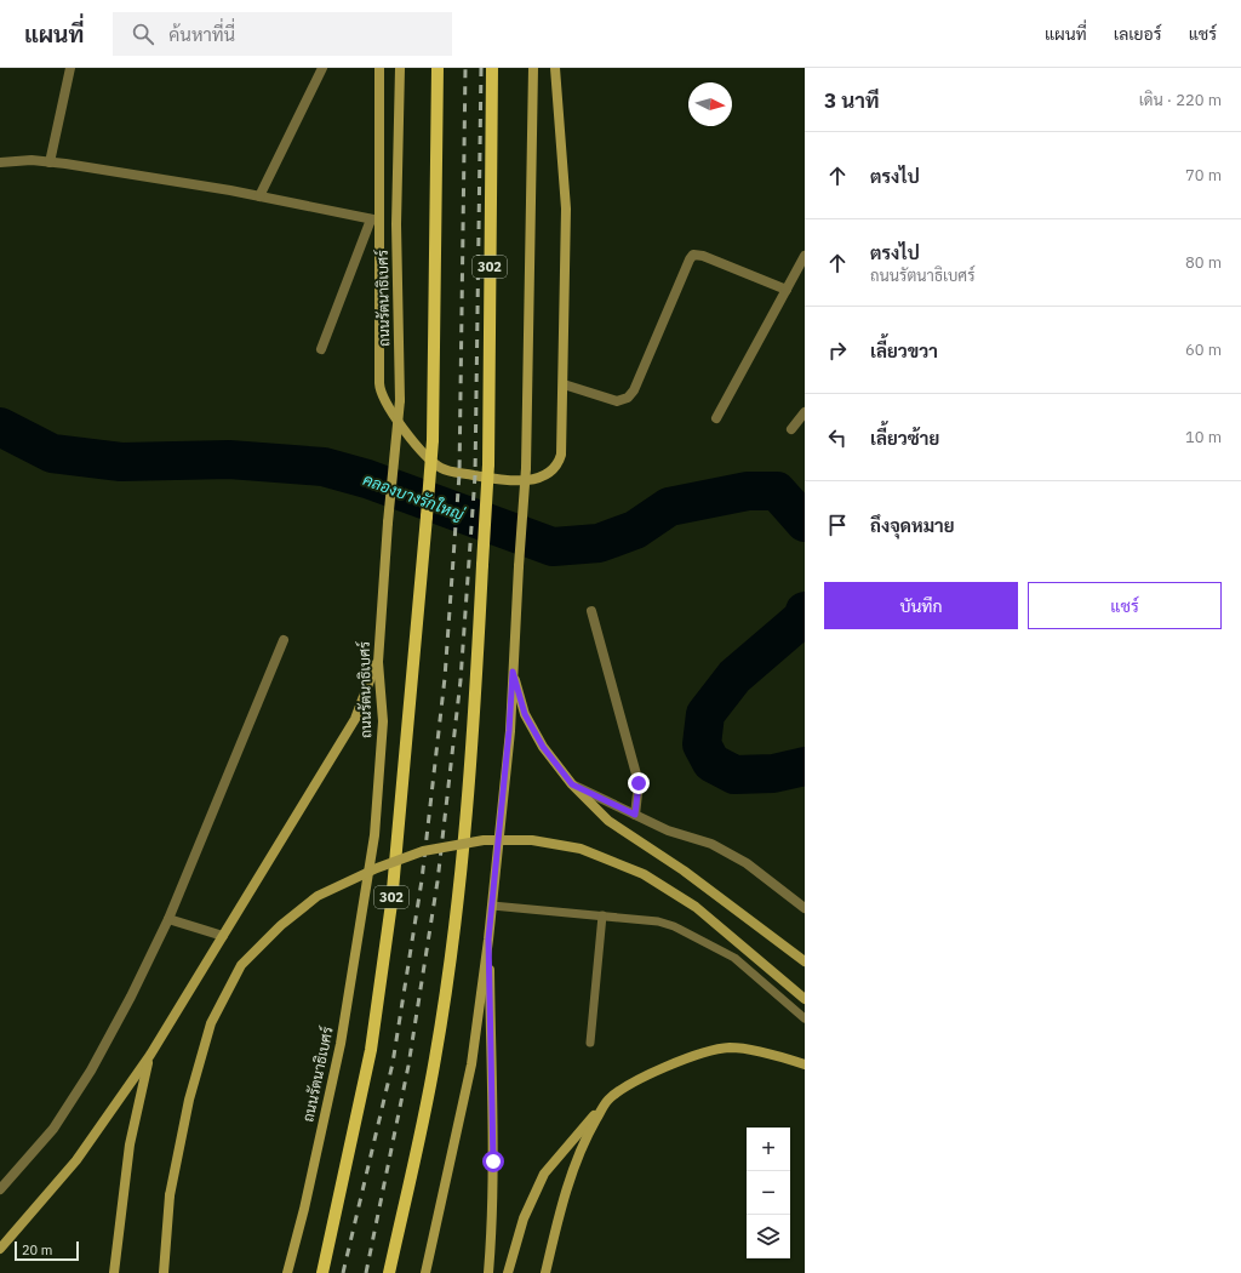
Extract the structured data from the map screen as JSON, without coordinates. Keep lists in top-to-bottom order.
{
  "streets": {
    "main road": ["302", "ถนนรัตนาธิเบศร์"]
  },
  "water": ["คลองบางรักใหญ่"],
  "scale_bar": "20 m",
  "north": "right",
  "page": {
    "header": "แผนที่",
    "search": "ค้นหาที่นี่",
    "nav": ["แผนที่", "เลเยอร์", "แชร์"],
    "heading": ["3 นาที", "เดิน · 220 m"],
    "list": [
      ["ตรงไป", "70 m"],
      ["ตรงไป", "ถนนรัตนาธิเบศร์", "80 m"],
      ["เลี้ยวขวา", "60 m"],
      ["เลี้ยวซ้าย", "10 m"],
      "ถึงจุดหมาย"
    ],
    "buttons": ["บันทึก", "แชร์"],
    "map_buttons": ["+", "−"],
    "scale": "20 m"
  }
}
